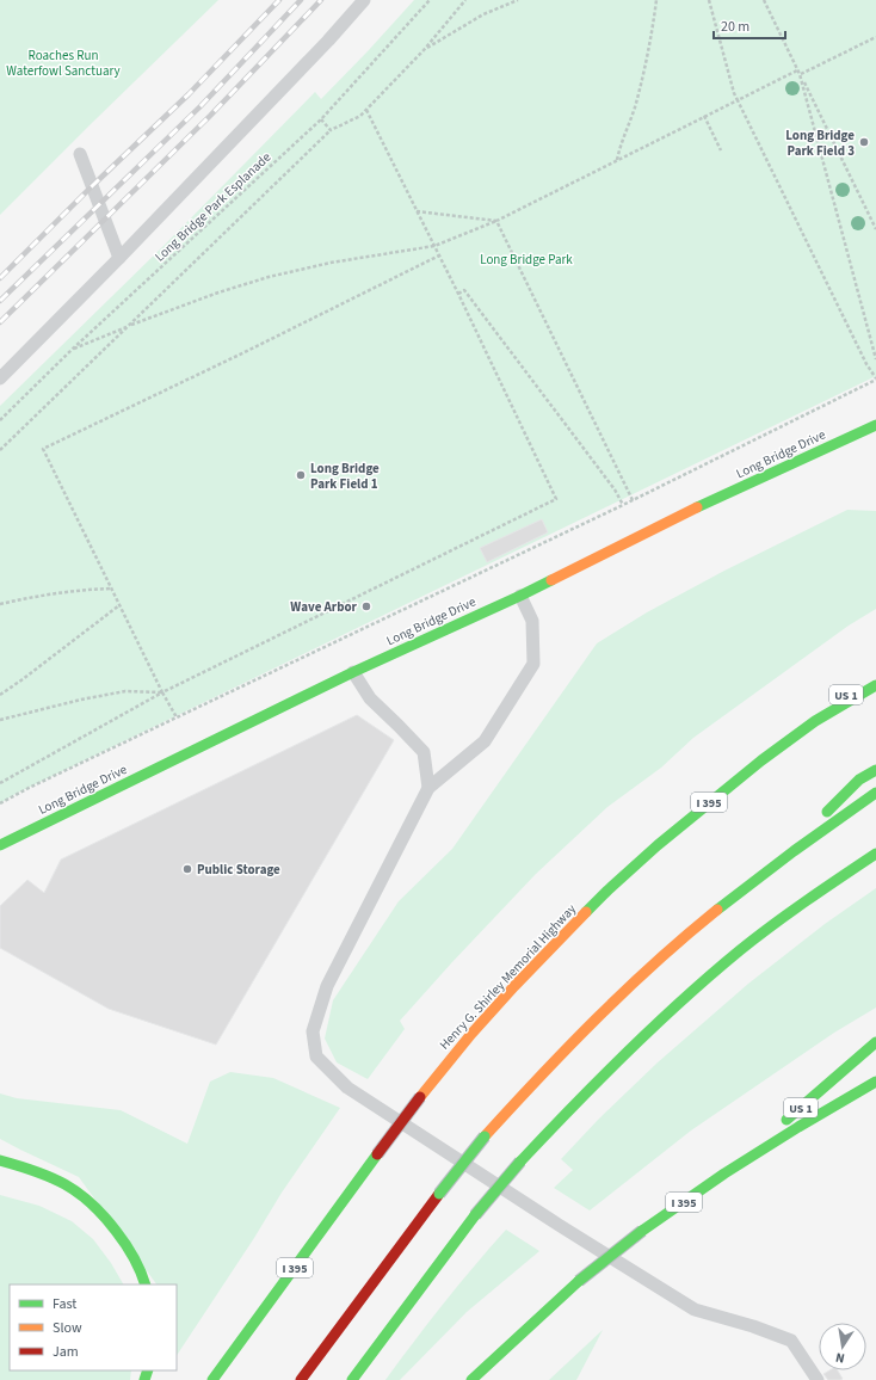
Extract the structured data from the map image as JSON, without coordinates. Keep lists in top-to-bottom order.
{
  "streets": {
    "main road": [
      "Long Bridge Drive",
      "US 1",
      "I 395",
      "Henry G. Shirley Memorial Highway"
    ],
    "path": ["Long Bridge Park Esplanade"]
  },
  "crossings": [
    ["US 1", "I 395"],
    ["US 1", "Henry G. Shirley Memorial Highway"]
  ],
  "parks": ["Roaches Run Waterfowl Sanctuary", "Long Bridge Park"],
  "places": [
    "Long Bridge Park Field 3",
    "Long Bridge Park Field 1",
    "Wave Arbor",
    "Public Storage"
  ],
  "legend": ["Fast", "Slow", "Jam"],
  "scale_bar": "20 m",
  "north": "bottom"
}
